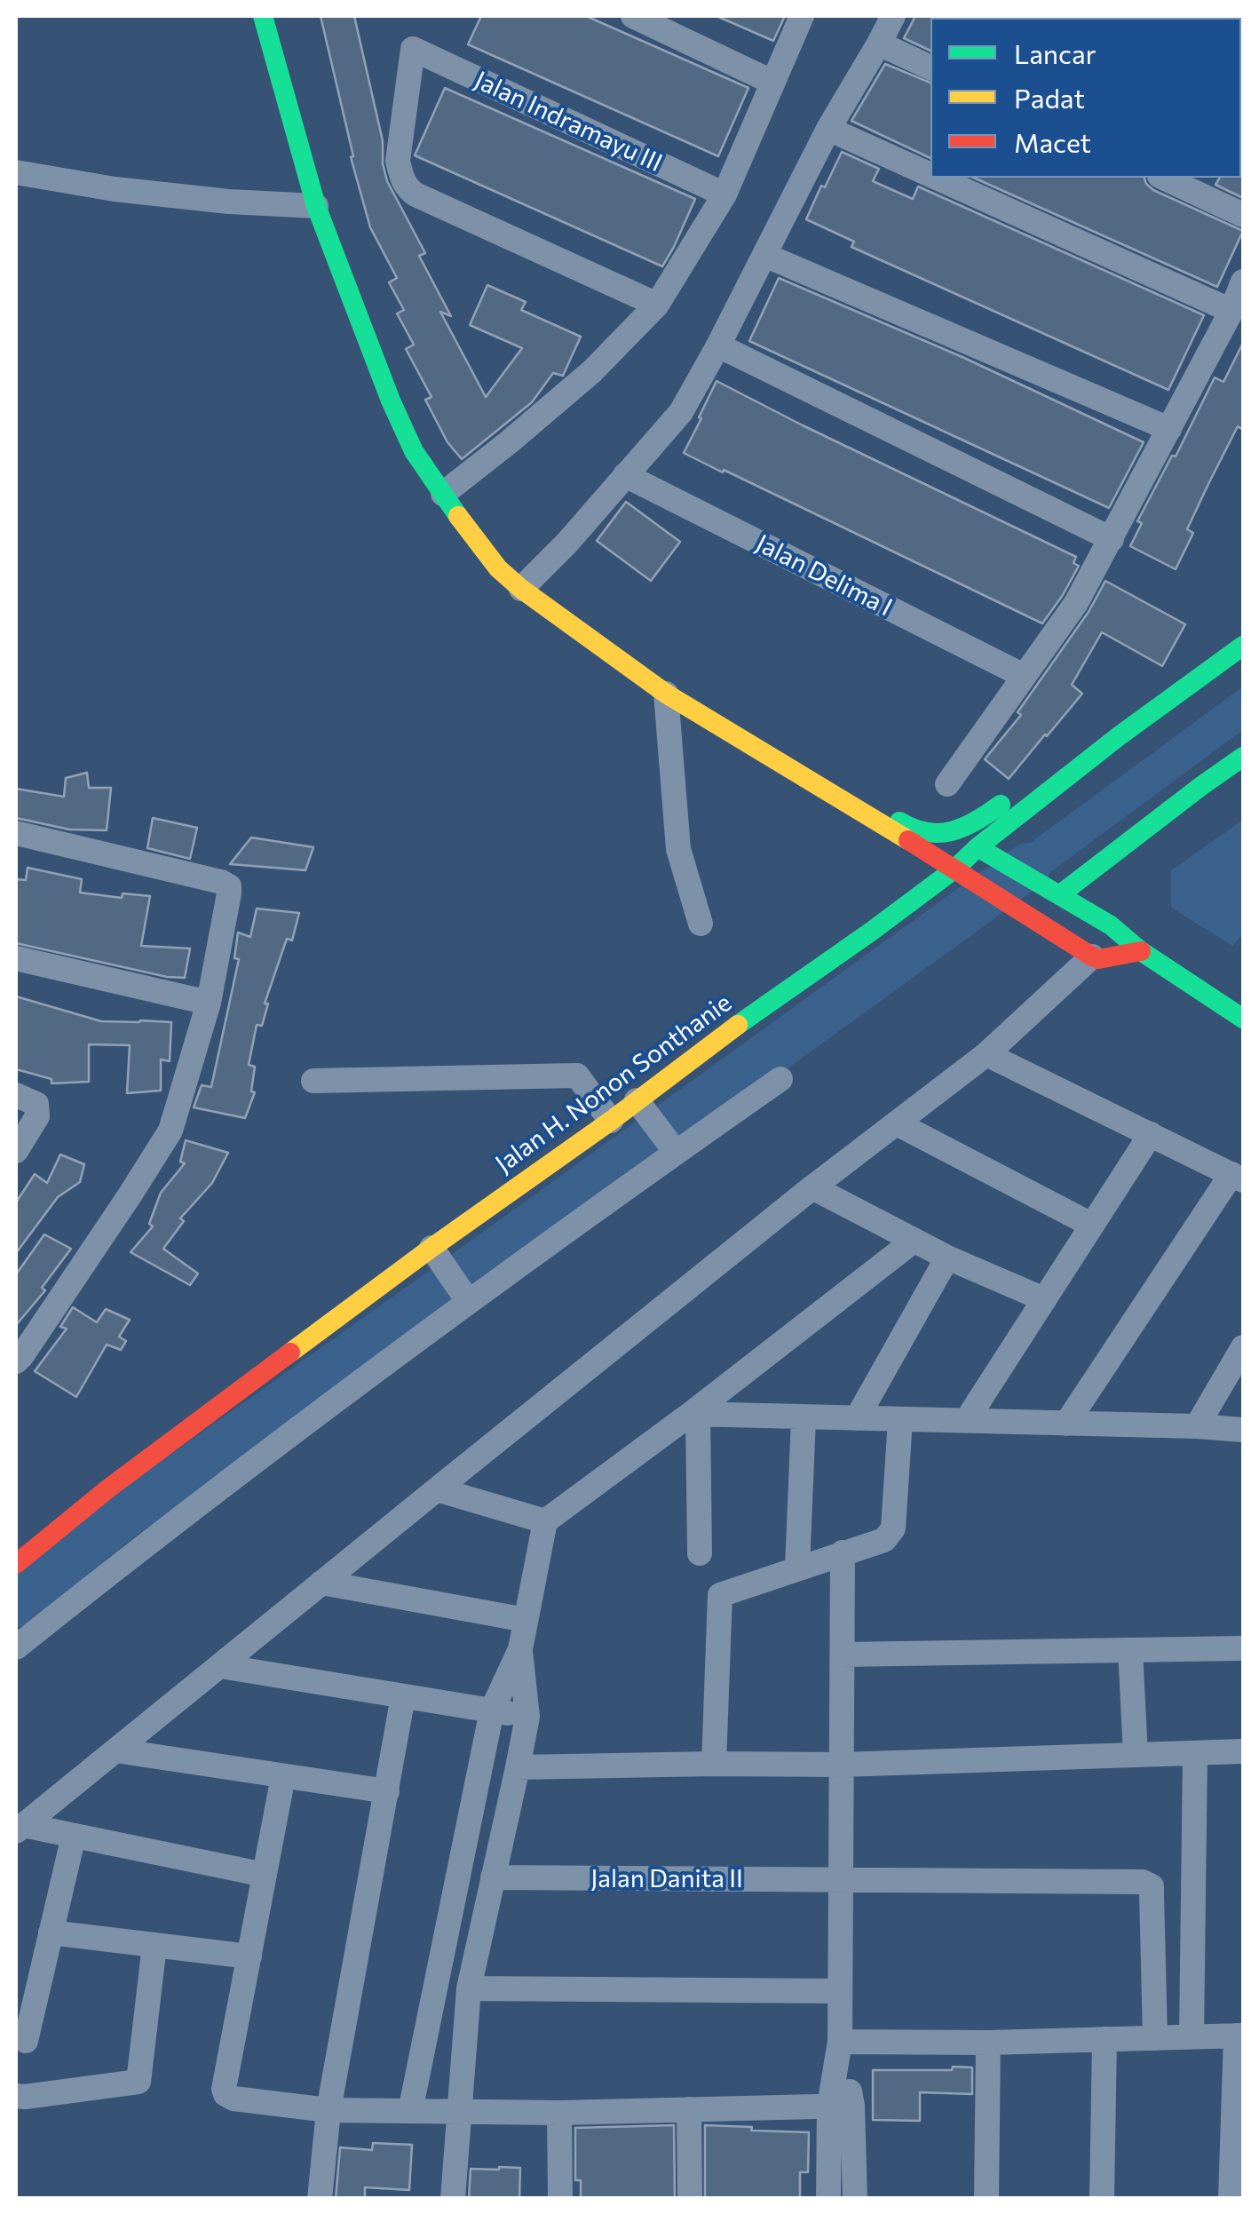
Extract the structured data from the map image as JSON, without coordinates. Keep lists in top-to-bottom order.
{
  "streets": {
    "street": [
      "Jalan Indramayu III",
      "Jalan Delima I",
      "Jalan H. Nonon Sonthanie",
      "Jalan Danita II"
    ]
  },
  "legend": ["Lancar", "Padat", "Macet"]
}
